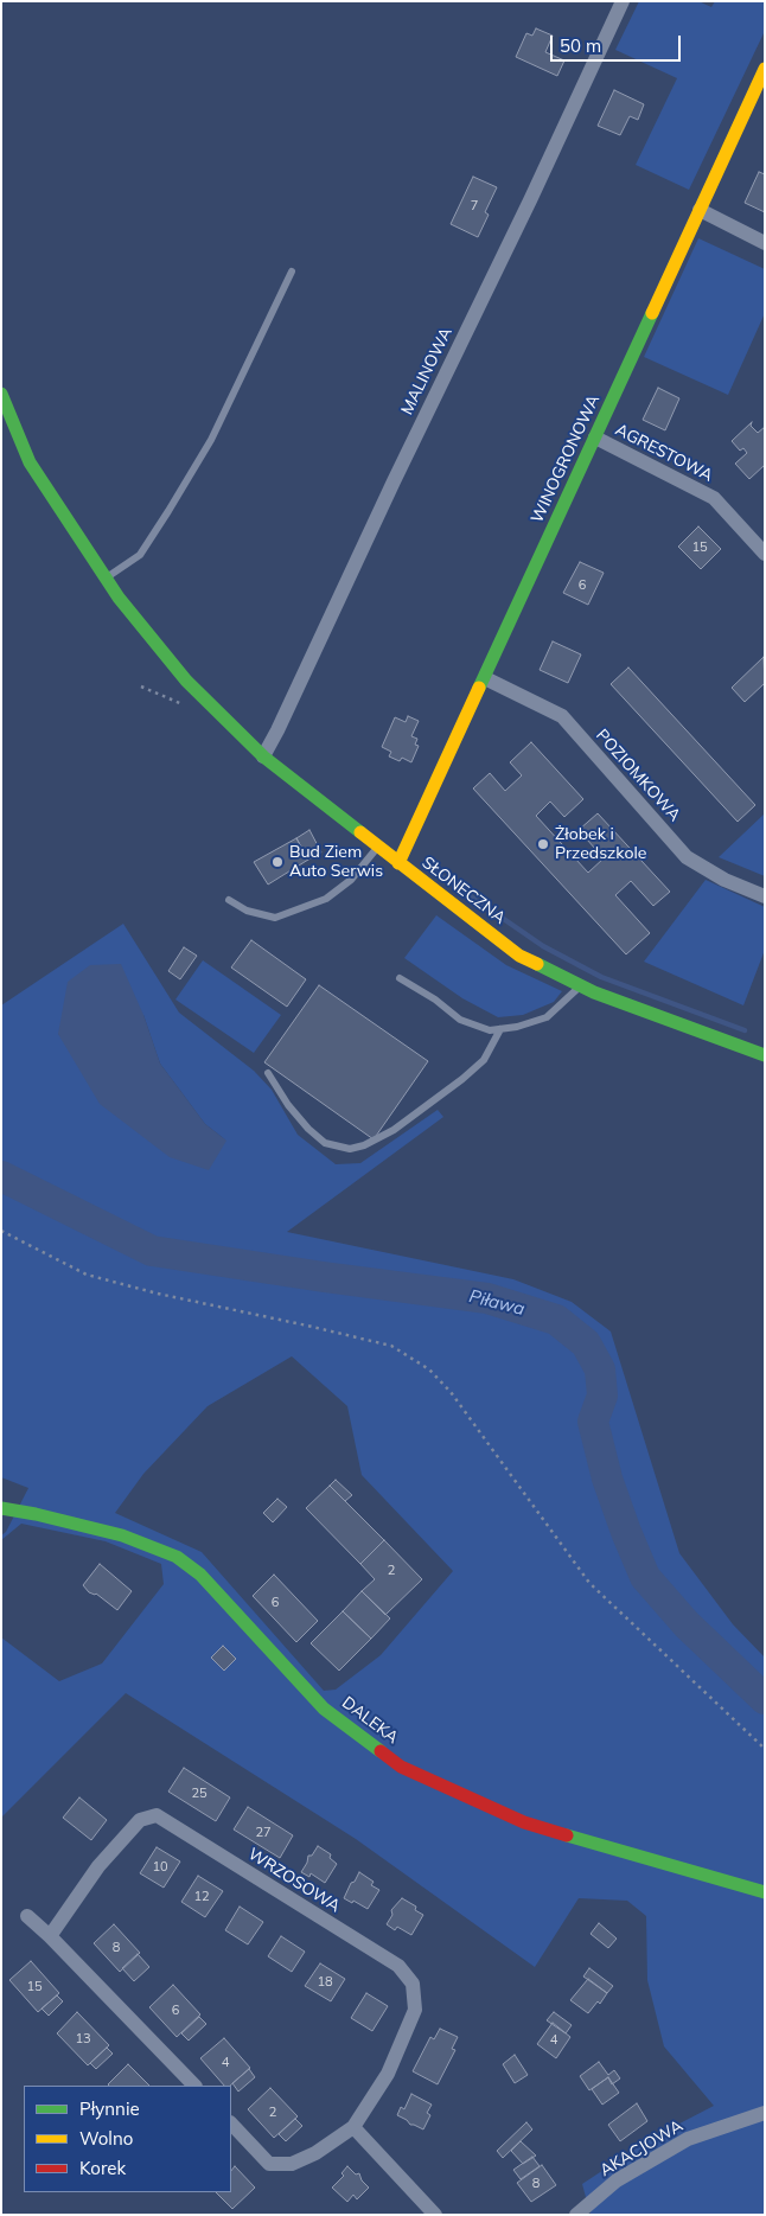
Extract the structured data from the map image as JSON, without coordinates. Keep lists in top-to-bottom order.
{
  "streets": {
    "street": [
      "MALINOWA",
      "AGRESTOWA",
      "WINOGRONOWA",
      "POZIOMKOWA",
      "SŁONECZNA",
      "DALEKA",
      "WRZOSOWA",
      "AKACJOWA"
    ]
  },
  "crossings": [
    ["MALINOWA", "SŁONECZNA"],
    ["AGRESTOWA", "WINOGRONOWA"],
    ["WINOGRONOWA", "POZIOMKOWA"],
    ["WINOGRONOWA", "SŁONECZNA"]
  ],
  "water": ["Piława"],
  "places": ["Żłobek i Przedszkole", "Bud Ziem Auto Serwis"],
  "house_numbers": [
    "7",
    "15",
    "6",
    "2",
    "6",
    "25",
    "27",
    "10",
    "12",
    "8",
    "18",
    "15",
    "6",
    "13",
    "4",
    "4",
    "2",
    "8"
  ],
  "legend": ["Płynnie", "Wolno", "Korek"],
  "scale_bar": "50 m"
}
